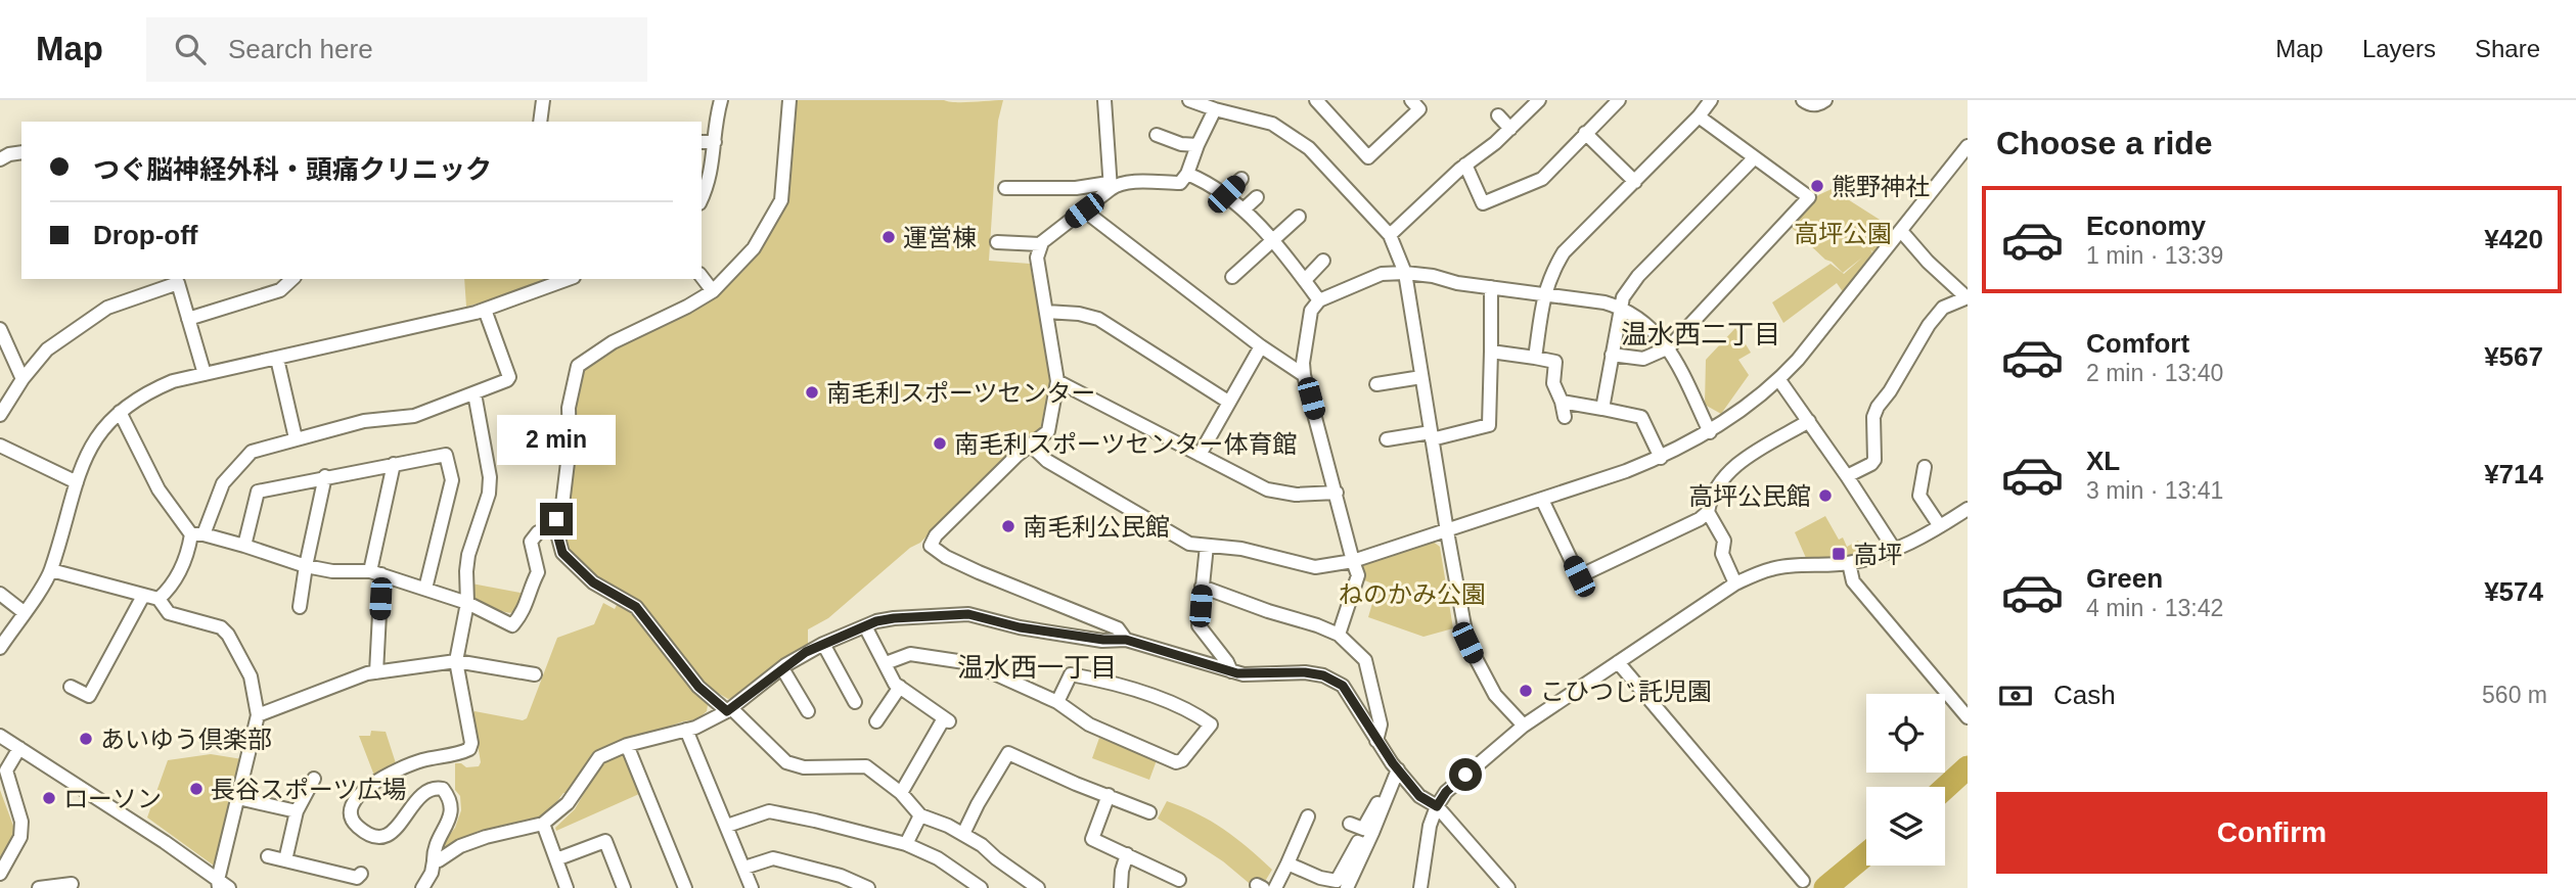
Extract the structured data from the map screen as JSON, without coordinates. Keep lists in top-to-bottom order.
{
  "districts": ["温水西二丁目", "温水西一丁目"],
  "parks": ["高坪公園", "ねのかみ公園"],
  "places": {
    "other": [
      "熊野神社",
      "運営棟",
      "南毛利スポーツセンター",
      "南毛利スポーツセンター体育館",
      "高坪公民館",
      "南毛利公民館",
      "こひつじ託児園",
      "あいゆう倶楽部",
      "長谷スポーツ広場",
      "ローソン"
    ],
    "transit": ["高坪"]
  },
  "page": {
    "header": "Map",
    "search": "Search here",
    "nav": ["Map", "Layers", "Share"],
    "heading": "Choose a ride",
    "banner": ["つぐ脳神経外科・頭痛クリニック", "Drop-off"],
    "list": [
      {
        "name": "Economy",
        "note": "1 min · 13:39",
        "value": "¥420"
      },
      {
        "name": "Comfort",
        "note": "2 min · 13:40",
        "value": "¥567"
      },
      {
        "name": "XL",
        "note": "3 min · 13:41",
        "value": "¥714"
      },
      {
        "name": "Green",
        "note": "4 min · 13:42",
        "value": "¥574"
      }
    ],
    "bubble": "2 min",
    "pay": ["Cash", "560 m"],
    "buttons": "Confirm"
  }
}
